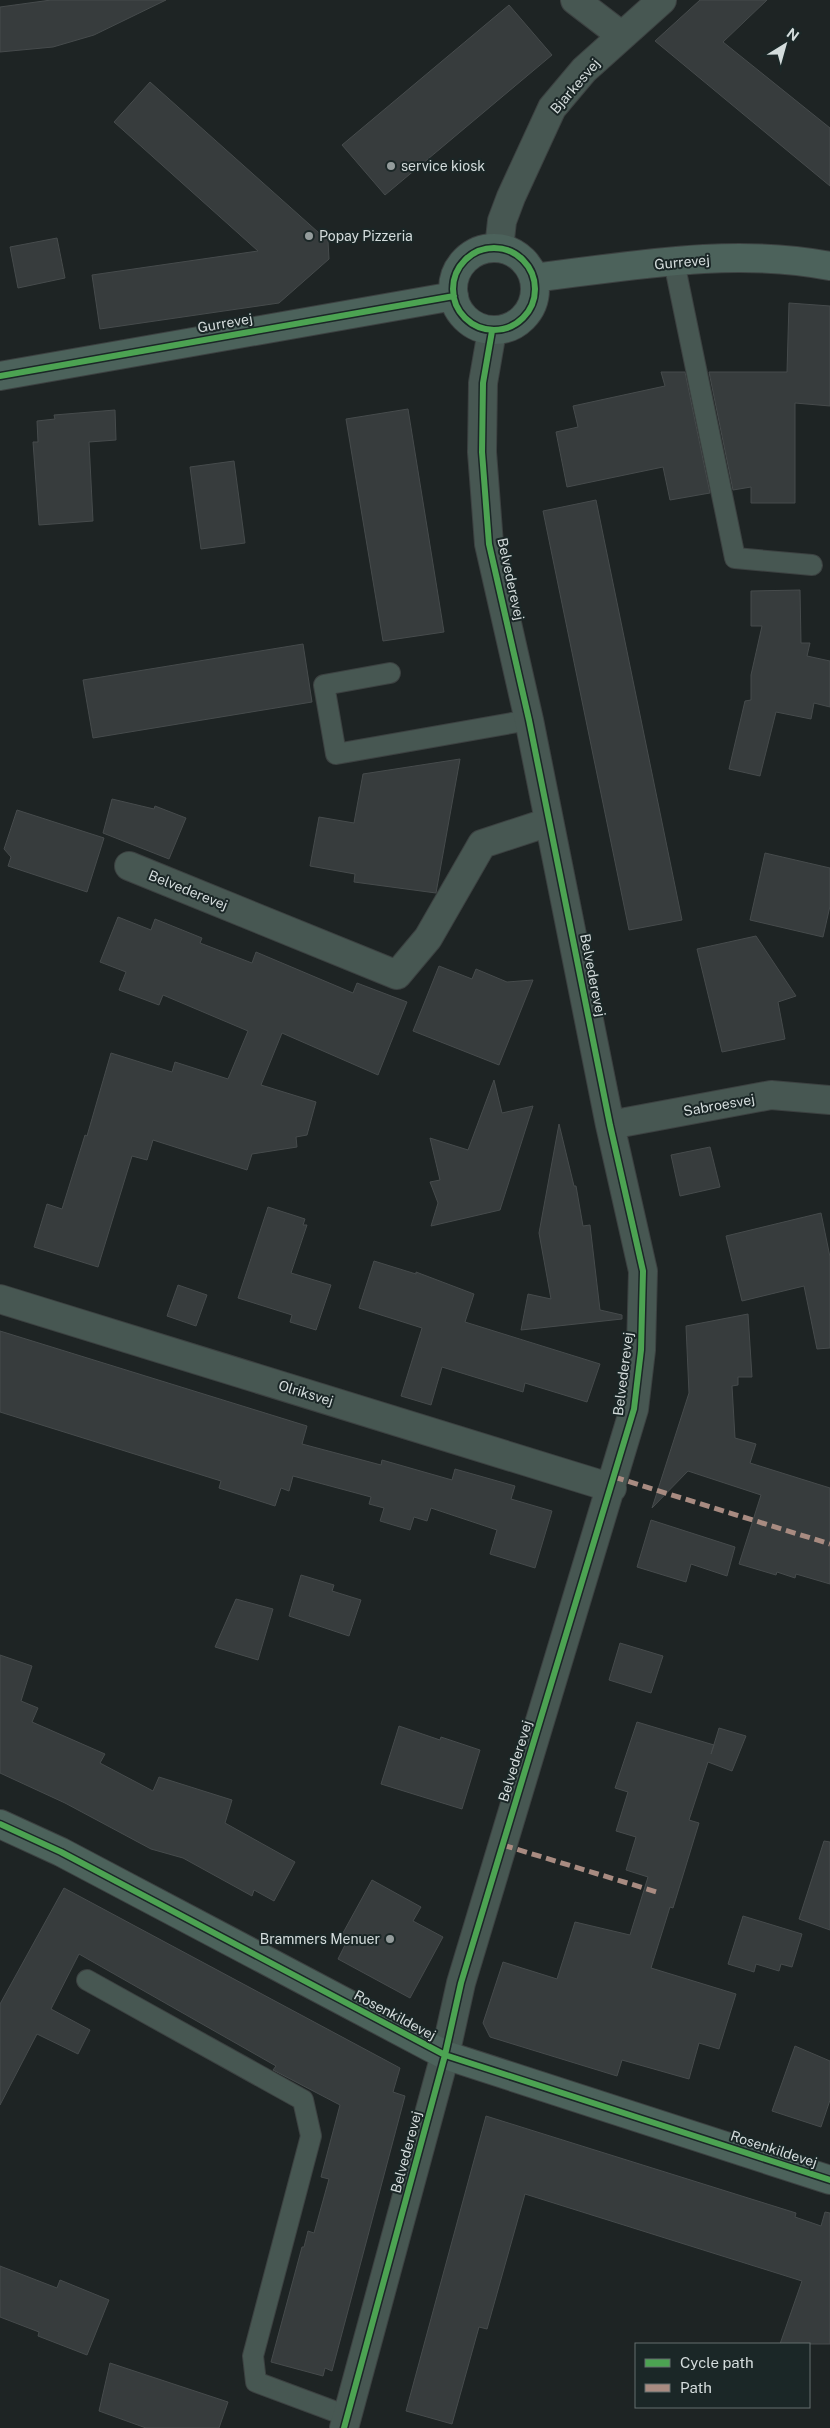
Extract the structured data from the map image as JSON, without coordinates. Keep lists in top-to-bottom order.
{
  "streets": {
    "street": [
      "Bjarkesvej",
      "Gurrevej",
      "Belvederevej",
      "Sabroesvej",
      "Olriksvej",
      "Rosenkildevej"
    ]
  },
  "crossings": [
    ["Bjarkesvej", "Gurrevej"],
    ["Bjarkesvej", "Belvederevej"],
    ["Gurrevej", "Belvederevej"],
    ["Belvederevej", "Sabroesvej"],
    ["Belvederevej", "Olriksvej"],
    ["Belvederevej", "Rosenkildevej"]
  ],
  "places": ["service kiosk", "Popay Pizzeria", "Brammers Menuer"],
  "legend": ["Cycle path", "Path"],
  "north": "top right"
}
